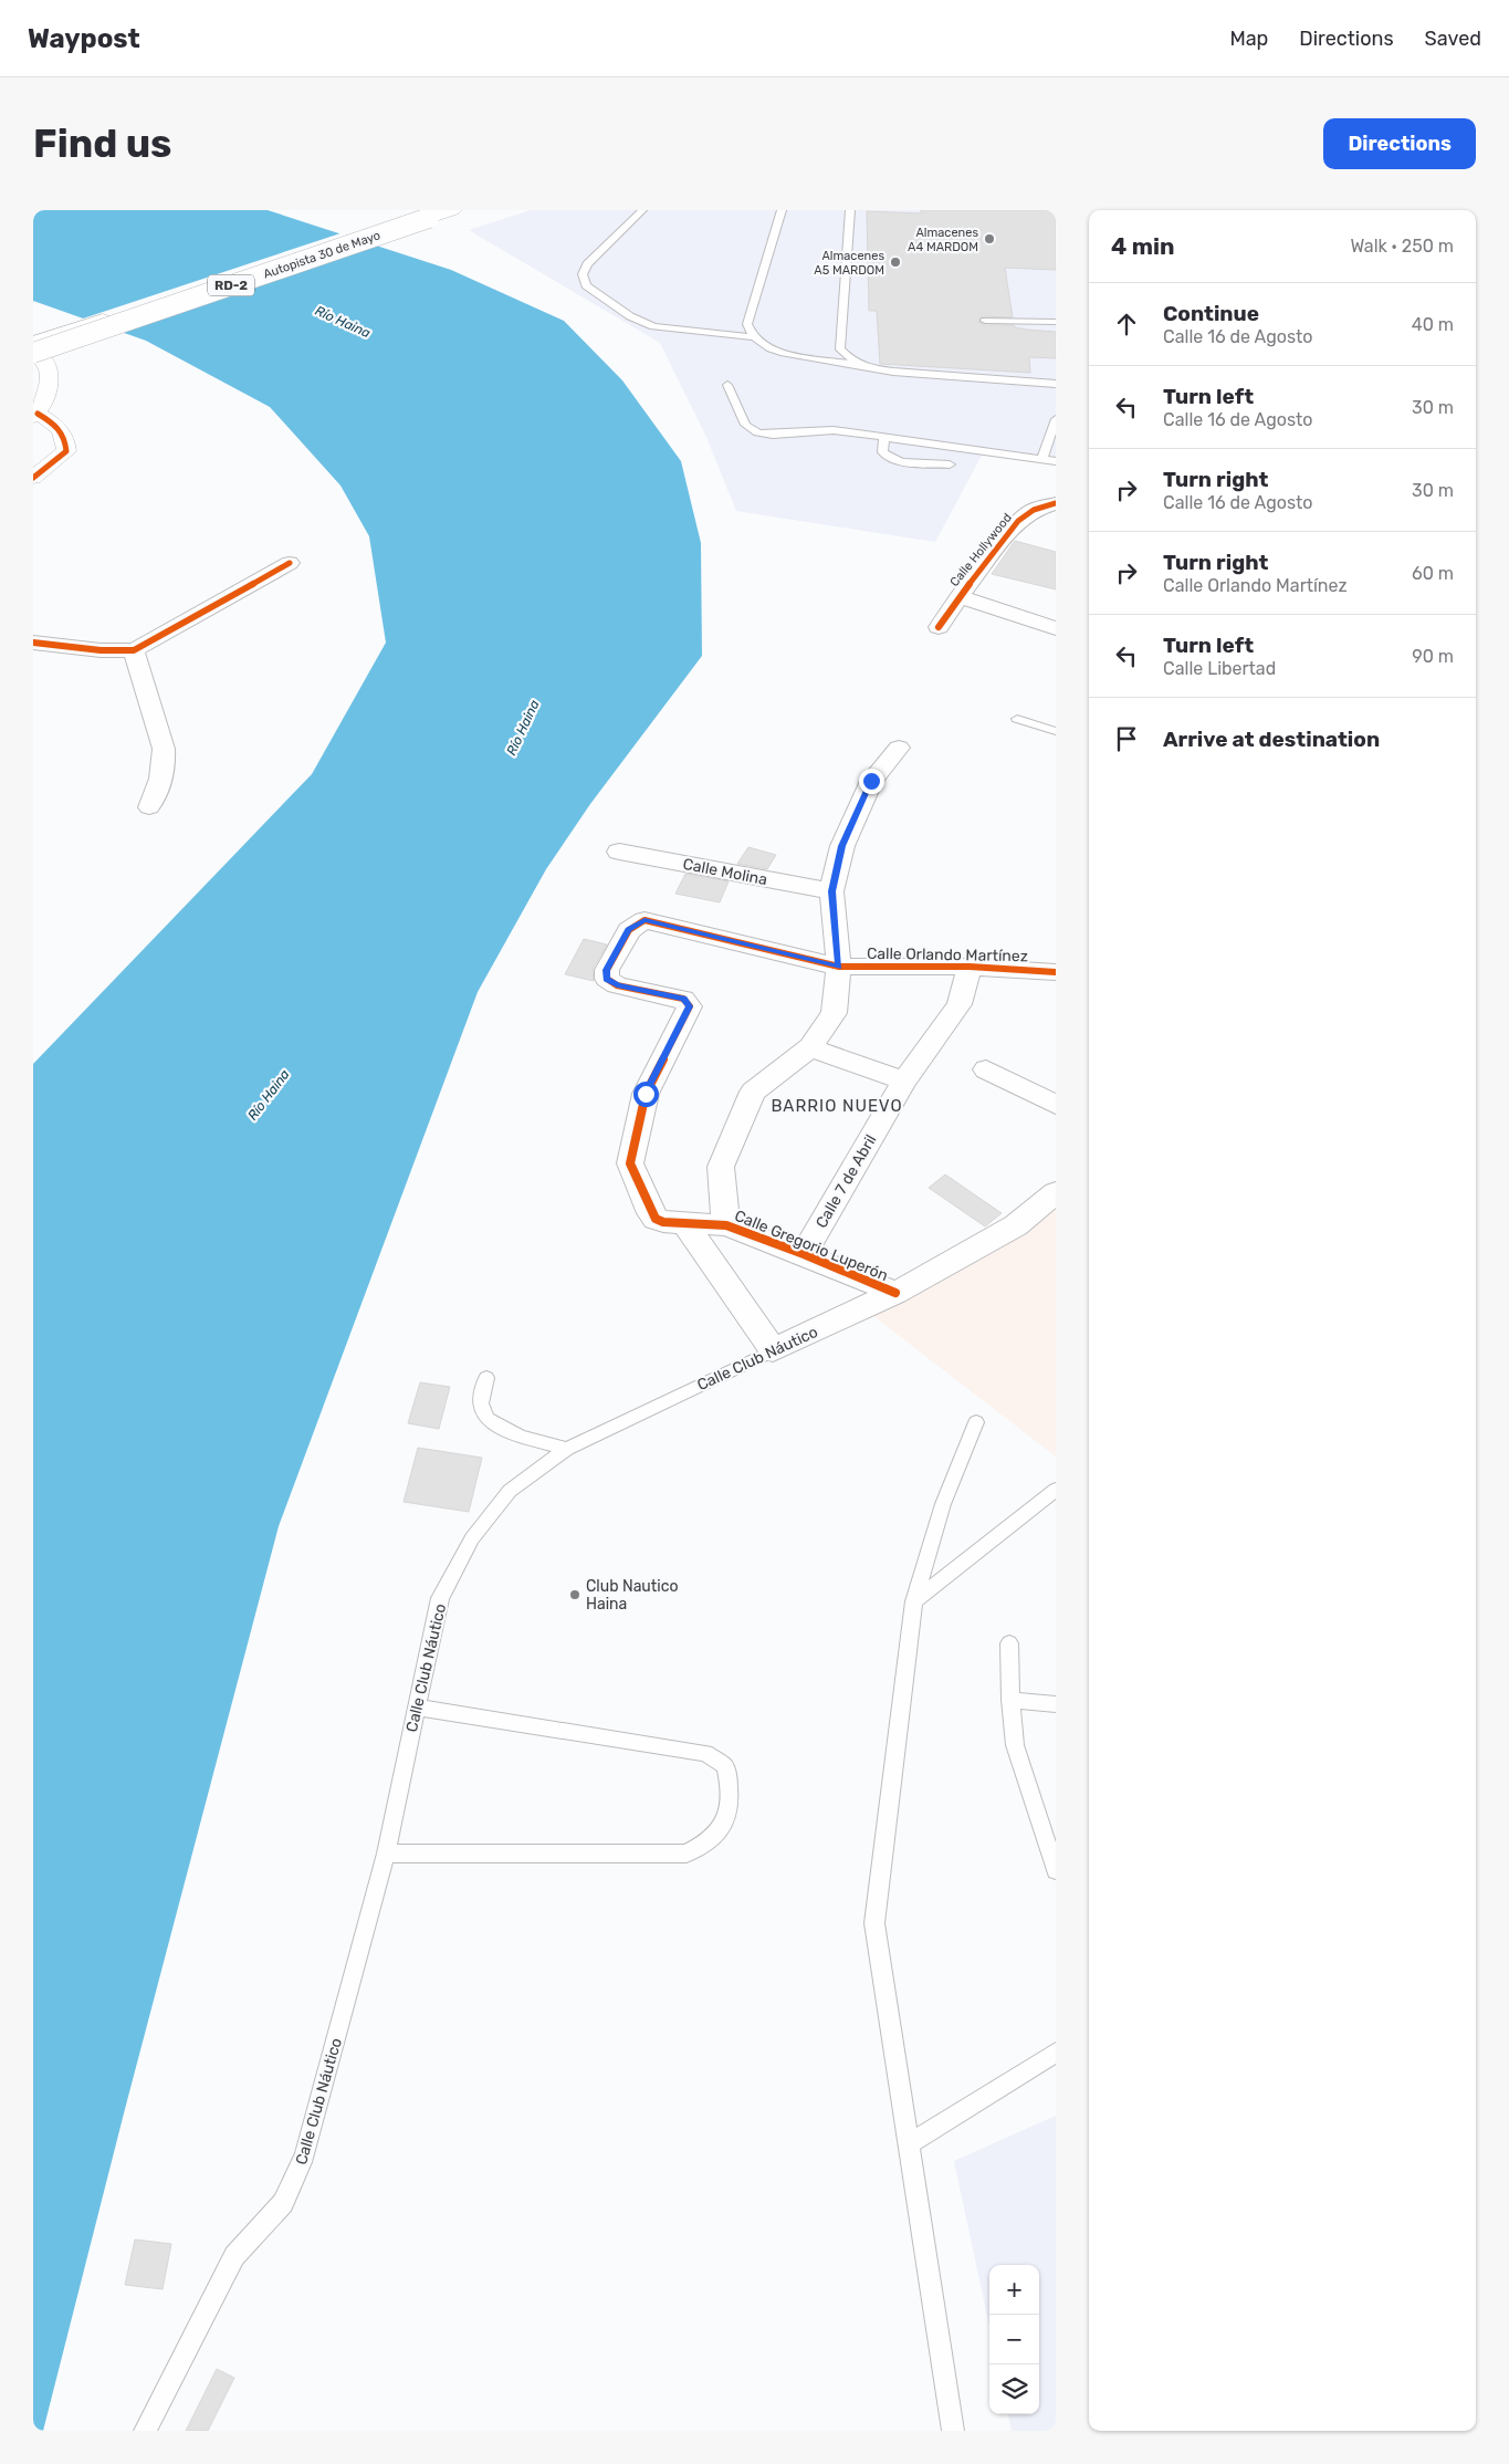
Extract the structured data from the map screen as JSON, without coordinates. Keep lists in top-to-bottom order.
{
  "streets": {
    "main road": ["Autopista 30 de Mayo", "RD-2"],
    "street": [
      "Calle Hollywood",
      "Calle Molina",
      "Calle Orlando Martínez",
      "Calle 7 de Abril",
      "Calle Gregorio Luperón",
      "Calle Club Náutico"
    ]
  },
  "crossings": [
    ["Calle Orlando Martínez", "Calle 7 de Abril"],
    ["Calle Orlando Martínez", "Calle Gregorio Luperón"],
    ["Calle 7 de Abril", "Calle Gregorio Luperón"],
    ["Calle Gregorio Luperón", "Calle Club Náutico"]
  ],
  "districts": ["BARRIO NUEVO"],
  "water": ["Río Haina"],
  "places": ["Almacenes A4 MARDOM", "Almacenes A5 MARDOM", "Club Nautico Haina"],
  "page": {
    "header": "Waypost",
    "nav": ["Map", "Directions", "Saved"],
    "buttons": "Directions",
    "title": "Find us",
    "heading": ["4 min", "Walk · 250 m"],
    "list": [
      ["Continue", "Calle 16 de Agosto", "40 m"],
      ["Turn left", "Calle 16 de Agosto", "30 m"],
      ["Turn right", "Calle 16 de Agosto", "30 m"],
      ["Turn right", "Calle Orlando Martínez", "60 m"],
      ["Turn left", "Calle Libertad", "90 m"],
      "Arrive at destination"
    ],
    "map_buttons": ["+", "−"]
  }
}
